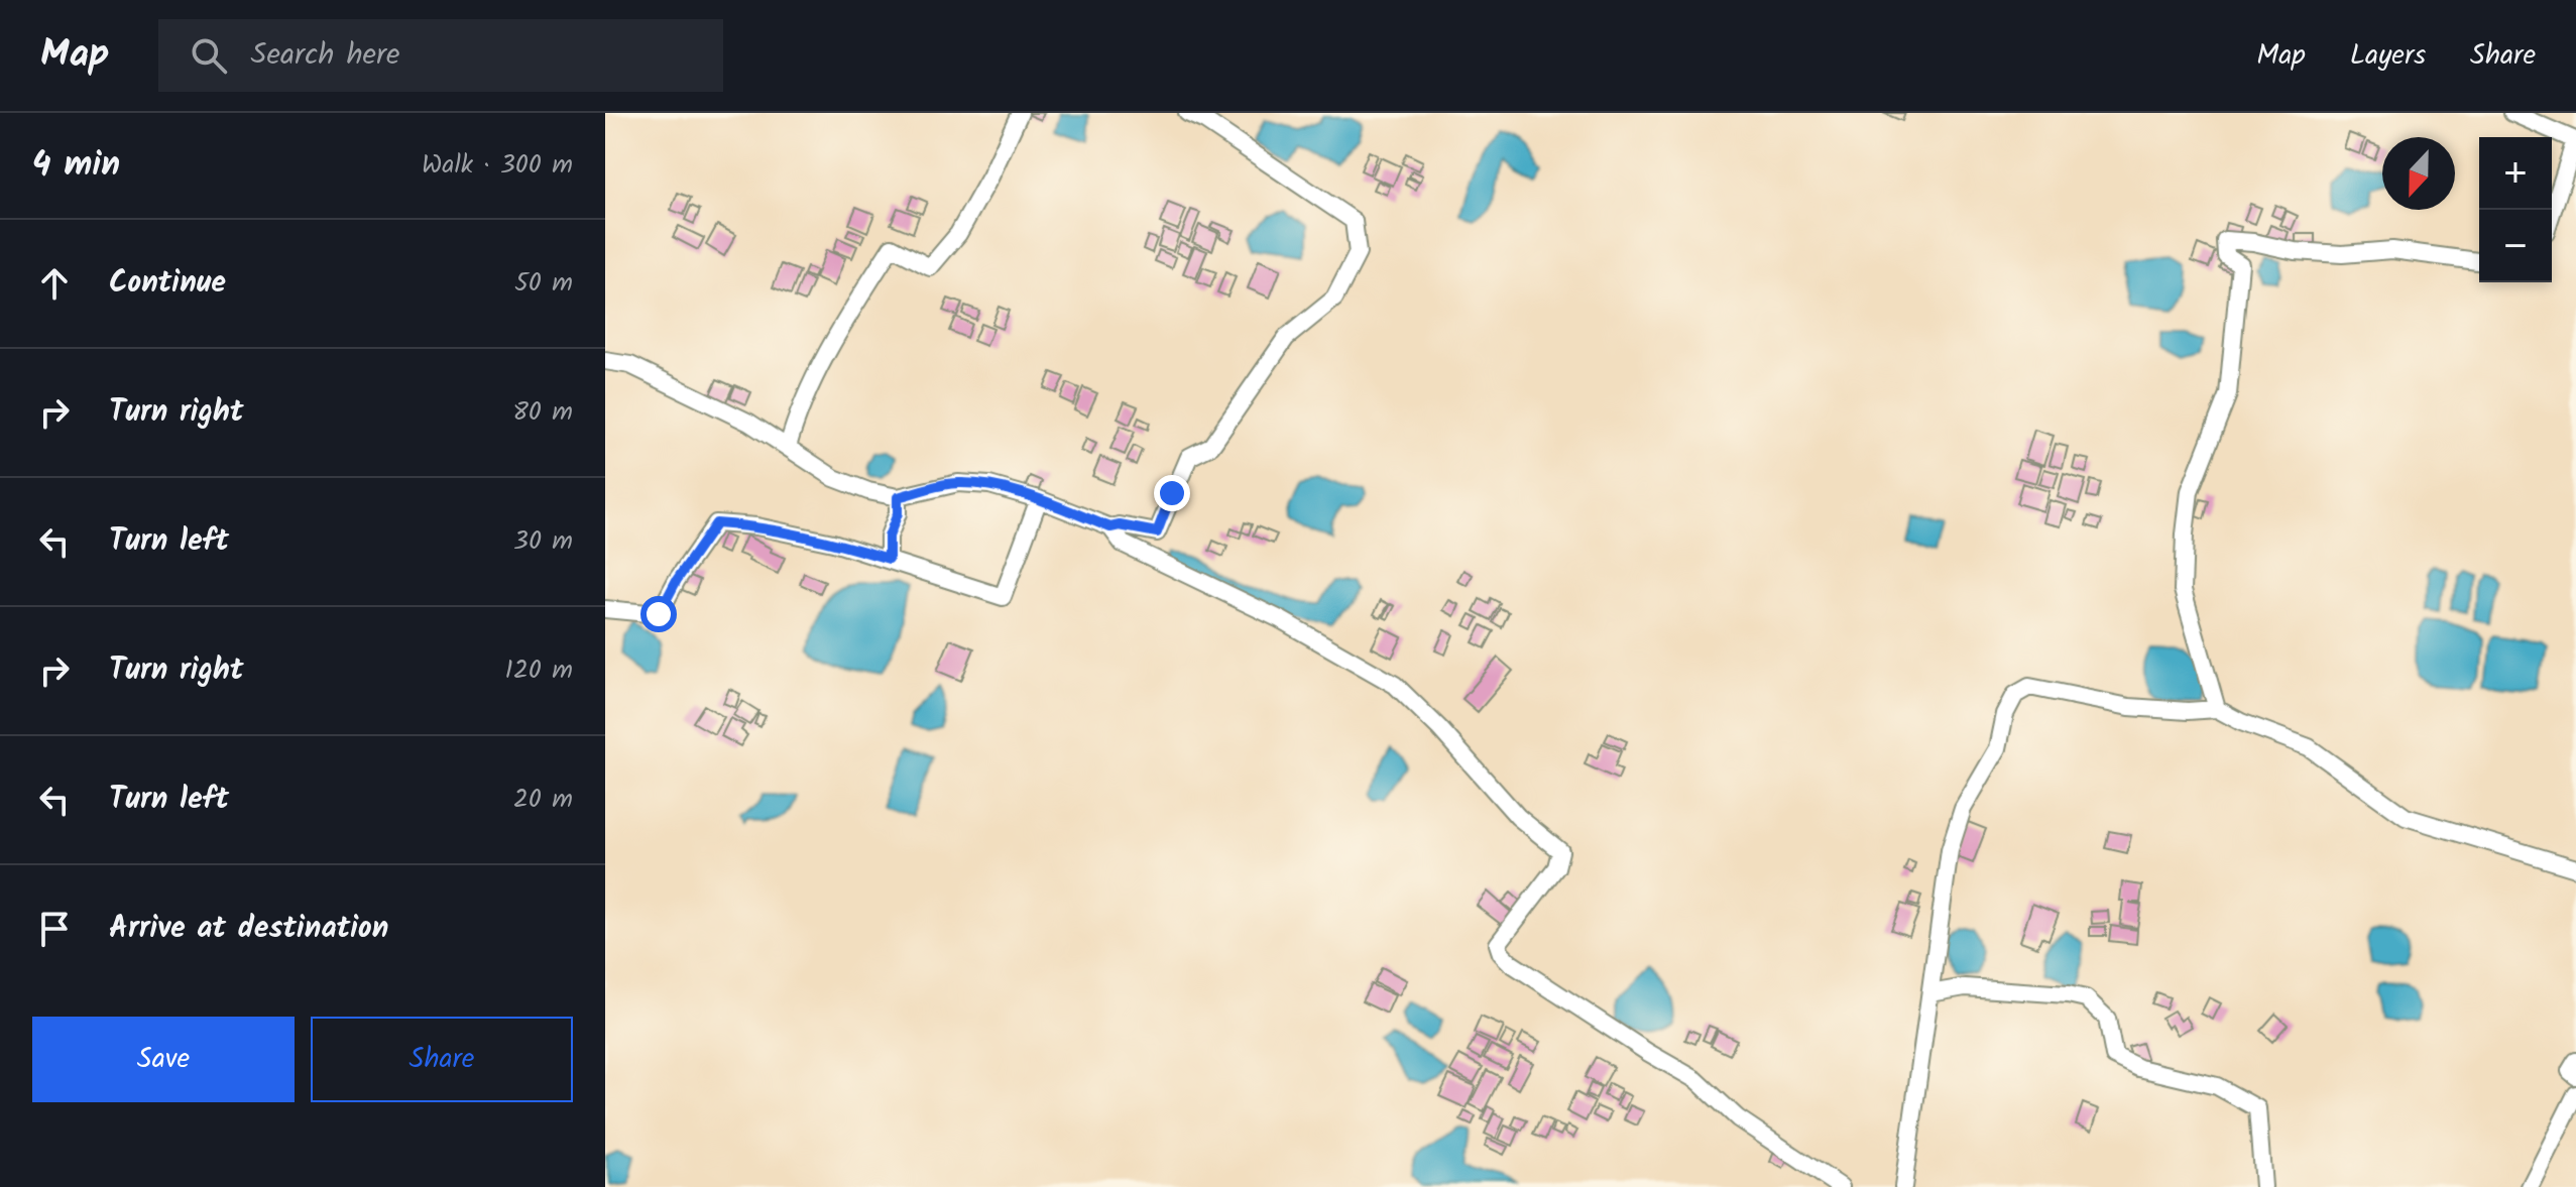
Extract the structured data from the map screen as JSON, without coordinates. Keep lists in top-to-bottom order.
{
  "north": "bottom",
  "page": {
    "header": "Map",
    "search": "Search here",
    "nav": ["Map", "Layers", "Share"],
    "heading": ["4 min", "Walk · 300 m"],
    "map_buttons": ["+", "−"],
    "list": [
      ["Continue", "50 m"],
      ["Turn right", "80 m"],
      ["Turn left", "30 m"],
      ["Turn right", "120 m"],
      ["Turn left", "20 m"],
      "Arrive at destination"
    ],
    "buttons": ["Save", "Share"]
  }
}
